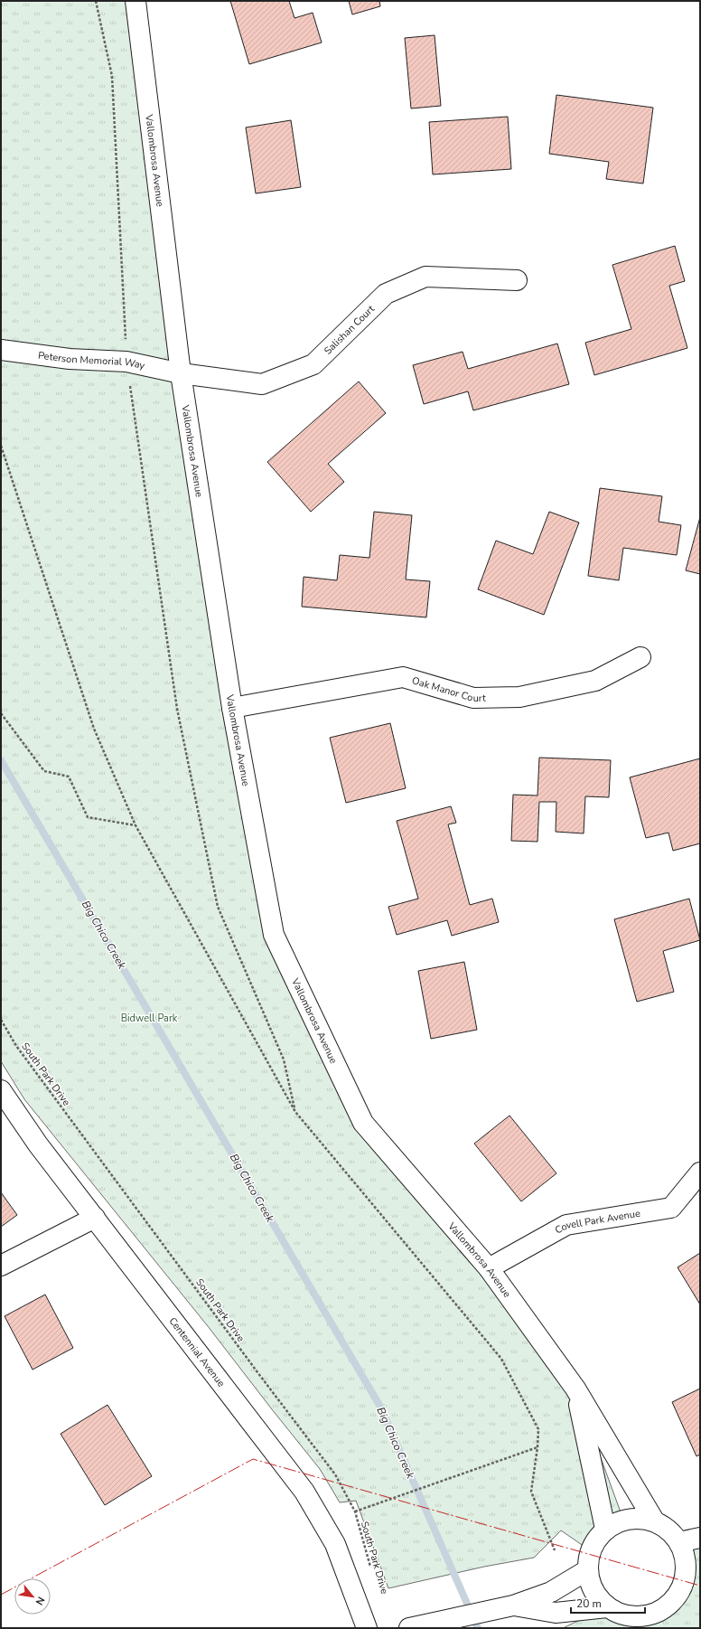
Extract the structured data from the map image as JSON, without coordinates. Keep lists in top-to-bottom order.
{
  "streets": {
    "street": [
      "Vallombrosa Avenue",
      "Salishan Court",
      "Peterson Memorial Way",
      "Oak Manor Court",
      "Covell Park Avenue",
      "Centennial Avenue"
    ],
    "path": ["South Park Drive"]
  },
  "crossings": [
    ["Vallombrosa Avenue", "Salishan Court"],
    ["Vallombrosa Avenue", "Peterson Memorial Way"],
    ["Vallombrosa Avenue", "Oak Manor Court"],
    ["Vallombrosa Avenue", "Covell Park Avenue"],
    ["Salishan Court", "Peterson Memorial Way"]
  ],
  "water": ["Big Chico Creek"],
  "parks": ["Bidwell Park"],
  "scale_bar": "20 m",
  "north": "bottom right"
}
